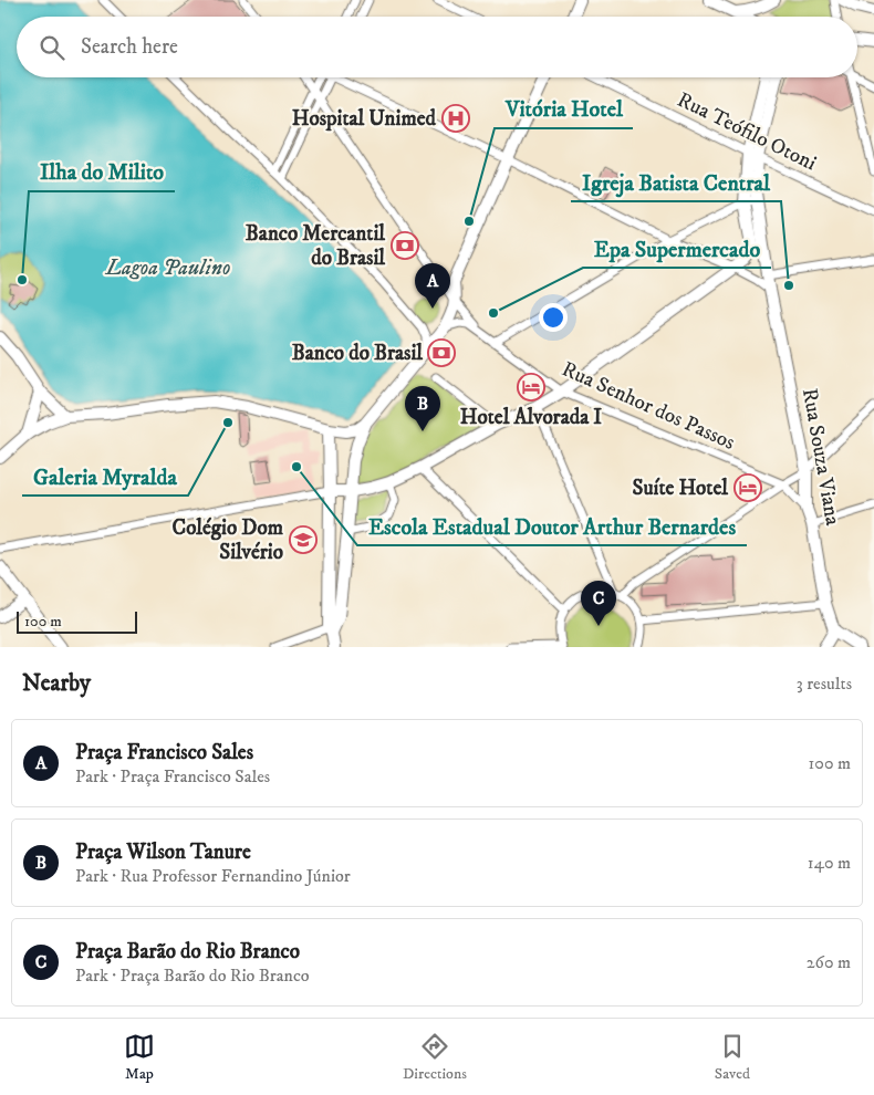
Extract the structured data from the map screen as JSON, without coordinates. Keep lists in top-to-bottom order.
{
  "streets": {
    "main road": ["Rua Souza Viana"],
    "street": ["Rua Teófilo Otoni", "Rua Senhor dos Passos"]
  },
  "crossings": [
    ["Rua Teófilo Otoni", "Rua Souza Viana"],
    ["Rua Senhor dos Passos", "Rua Souza Viana"]
  ],
  "water": ["Lagoa Paulino"],
  "places": {
    "hospital": ["Hospital Unimed"],
    "other": [
      "Vitória Hotel",
      "Ilha do Milito",
      "Igreja Batista Central",
      "Epa Supermercado",
      "Galeria Myralda",
      "Escola Estadual Doutor Arthur Bernardes"
    ],
    "bank": ["Banco Mercantil do Brasil", "Banco do Brasil"],
    "hotel": ["Hotel Alvorada I", "Suíte Hotel"],
    "school or university": ["Colégio Dom Silvério"]
  },
  "scale_bar": "100 m",
  "page": {
    "search": "Search here",
    "pins": ["A", "B", "C"],
    "scale": "100 m",
    "heading": ["Nearby", "3 results"],
    "list": [
      {
        "mark": "A",
        "name": "Praça Francisco Sales",
        "note": "Park · Praça Francisco Sales",
        "value": "100 m"
      },
      {
        "mark": "B",
        "name": "Praça Wilson Tanure",
        "note": "Park · Rua Professor Fernandino Júnior",
        "value": "140 m"
      },
      {
        "mark": "C",
        "name": "Praça Barão do Rio Branco",
        "note": "Park · Praça Barão do Rio Branco",
        "value": "260 m"
      }
    ],
    "nav": ["Map", "Directions", "Saved"]
  }
}
